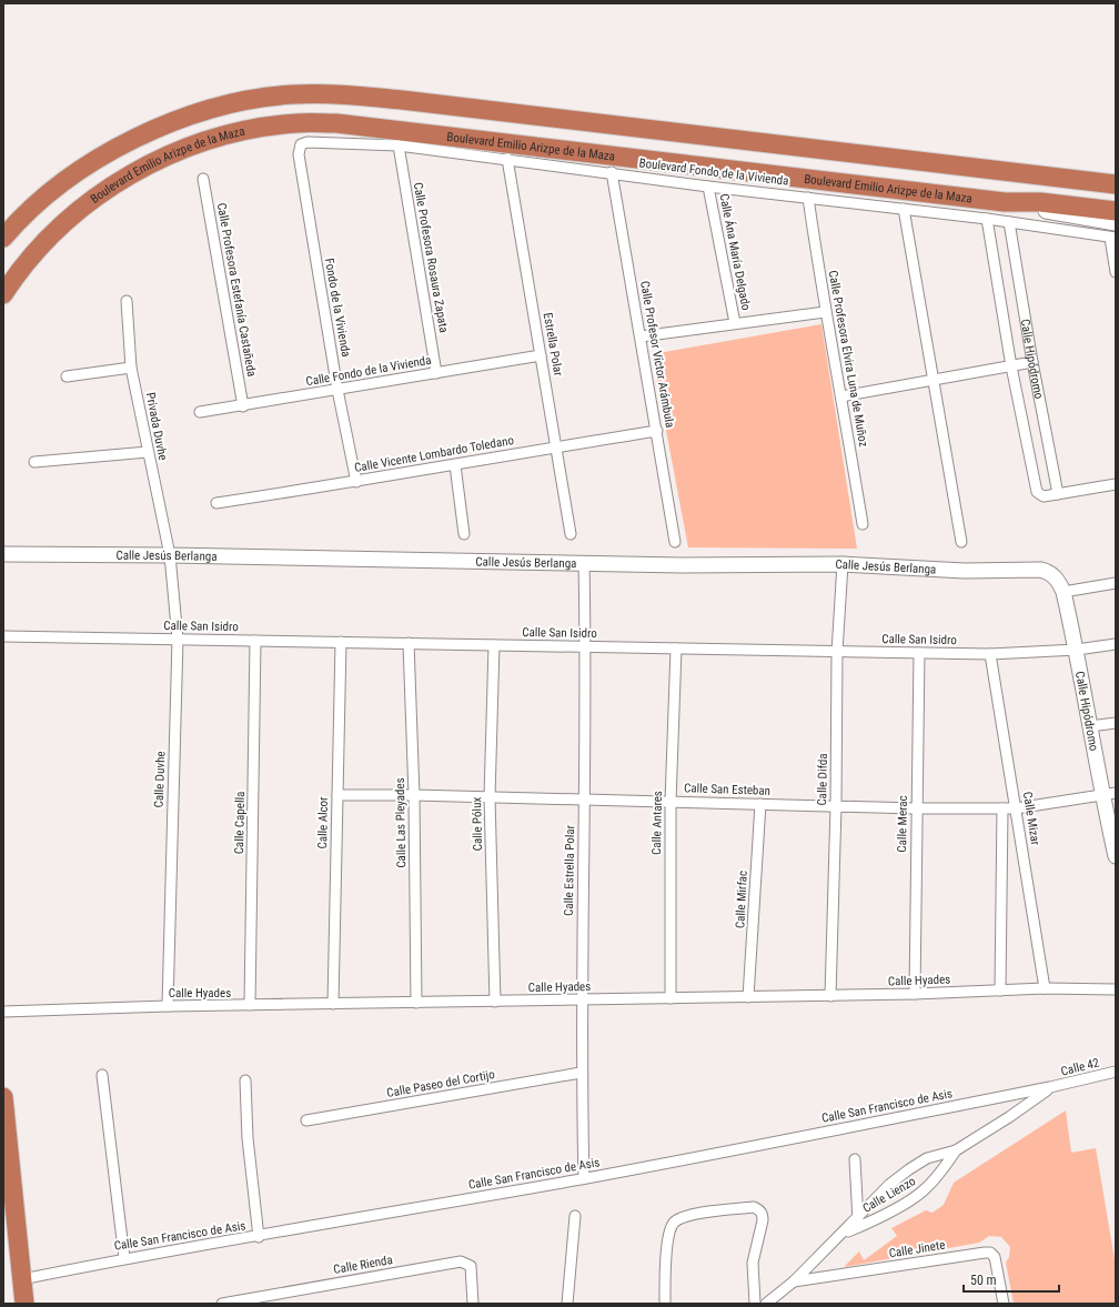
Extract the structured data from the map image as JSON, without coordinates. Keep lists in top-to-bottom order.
{
  "streets": {
    "highway": ["Boulevard Emilio Arizpe de la Maza"],
    "street": [
      "Boulevard Fondo de la Vivienda",
      "Calle Ána María Delgado",
      "Calle Profesora Rosaura Zapata",
      "Calle Profesora Estefanía Castañeda",
      "Fondo de la Vivienda",
      "Estrella Polar",
      "Calle Profesor Víctor Arámbula",
      "Calle Profesora Elvira Luna de Muñoz",
      "Calle Hipódromo",
      "Calle Fondo de la Vivienda",
      "Privada Duvhe",
      "Calle Vicente Lombardo Toledano",
      "Calle Jesús Berlanga",
      "Calle San Isidro",
      "Calle Duvhe",
      "Calle Difda",
      "Calle San Esteban",
      "Calle Mizar",
      "Calle Capella",
      "Calle Alcor",
      "Calle Las Pleyades",
      "Calle Antares",
      "Calle Pólux",
      "Calle Merac",
      "Calle Estrella Polar",
      "Calle Mirfac",
      "Calle Hyades",
      "Calle 42",
      "Calle Paseo del Cortijo",
      "Calle San Francisco de Asis",
      "Calle Lienzo",
      "Calle Jinete",
      "Calle Rienda"
    ]
  },
  "crossings": [
    ["Boulevard Fondo de la Vivienda", "Calle Ána María Delgado"],
    ["Boulevard Fondo de la Vivienda", "Calle Profesora Rosaura Zapata"],
    ["Boulevard Fondo de la Vivienda", "Fondo de la Vivienda"],
    ["Boulevard Fondo de la Vivienda", "Estrella Polar"],
    ["Boulevard Fondo de la Vivienda", "Calle Profesor Víctor Arámbula"],
    ["Boulevard Fondo de la Vivienda", "Calle Profesora Elvira Luna de Muñoz"],
    ["Boulevard Fondo de la Vivienda", "Calle Hipódromo"],
    ["Calle Profesora Rosaura Zapata", "Calle Fondo de la Vivienda"],
    ["Calle Profesora Estefanía Castañeda", "Calle Fondo de la Vivienda"],
    ["Fondo de la Vivienda", "Calle Fondo de la Vivienda"],
    ["Fondo de la Vivienda", "Calle Vicente Lombardo Toledano"],
    ["Estrella Polar", "Calle Fondo de la Vivienda"],
    ["Estrella Polar", "Calle Vicente Lombardo Toledano"],
    ["Calle Profesor Víctor Arámbula", "Calle Vicente Lombardo Toledano"],
    ["Calle Hipódromo", "Calle Jesús Berlanga"],
    ["Calle Hipódromo", "Calle San Isidro"],
    ["Calle Hipódromo", "Calle San Esteban"],
    ["Privada Duvhe", "Calle Jesús Berlanga"],
    ["Privada Duvhe", "Calle Duvhe"],
    ["Calle Jesús Berlanga", "Calle Duvhe"],
    ["Calle Jesús Berlanga", "Calle Difda"],
    ["Calle Jesús Berlanga", "Calle Estrella Polar"],
    ["Calle San Isidro", "Calle Duvhe"],
    ["Calle San Isidro", "Calle Difda"],
    ["Calle San Isidro", "Calle Mizar"],
    ["Calle San Isidro", "Calle Capella"],
    ["Calle San Isidro", "Calle Alcor"],
    ["Calle San Isidro", "Calle Las Pleyades"],
    ["Calle San Isidro", "Calle Antares"],
    ["Calle San Isidro", "Calle Pólux"],
    ["Calle San Isidro", "Calle Merac"],
    ["Calle San Isidro", "Calle Estrella Polar"],
    ["Calle Duvhe", "Calle Hyades"],
    ["Calle Difda", "Calle San Esteban"],
    ["Calle Difda", "Calle Hyades"],
    ["Calle San Esteban", "Calle Mizar"],
    ["Calle San Esteban", "Calle Alcor"],
    ["Calle San Esteban", "Calle Las Pleyades"],
    ["Calle San Esteban", "Calle Antares"],
    ["Calle San Esteban", "Calle Pólux"],
    ["Calle San Esteban", "Calle Merac"],
    ["Calle San Esteban", "Calle Estrella Polar"],
    ["Calle San Esteban", "Calle Mirfac"],
    ["Calle Mizar", "Calle Hyades"],
    ["Calle Capella", "Calle Hyades"],
    ["Calle Alcor", "Calle Hyades"],
    ["Calle Las Pleyades", "Calle Hyades"],
    ["Calle Antares", "Calle Hyades"],
    ["Calle Pólux", "Calle Hyades"],
    ["Calle Merac", "Calle Hyades"],
    ["Calle Estrella Polar", "Calle Hyades"],
    ["Calle Estrella Polar", "Calle Paseo del Cortijo"],
    ["Calle Estrella Polar", "Calle San Francisco de Asis"],
    ["Calle Mirfac", "Calle Hyades"],
    ["Calle 42", "Calle San Francisco de Asis"],
    ["Calle 42", "Calle Lienzo"],
    ["Calle San Francisco de Asis", "Calle Lienzo"],
    ["Calle Lienzo", "Calle Jinete"]
  ],
  "scale_bar": "50 m"
}
